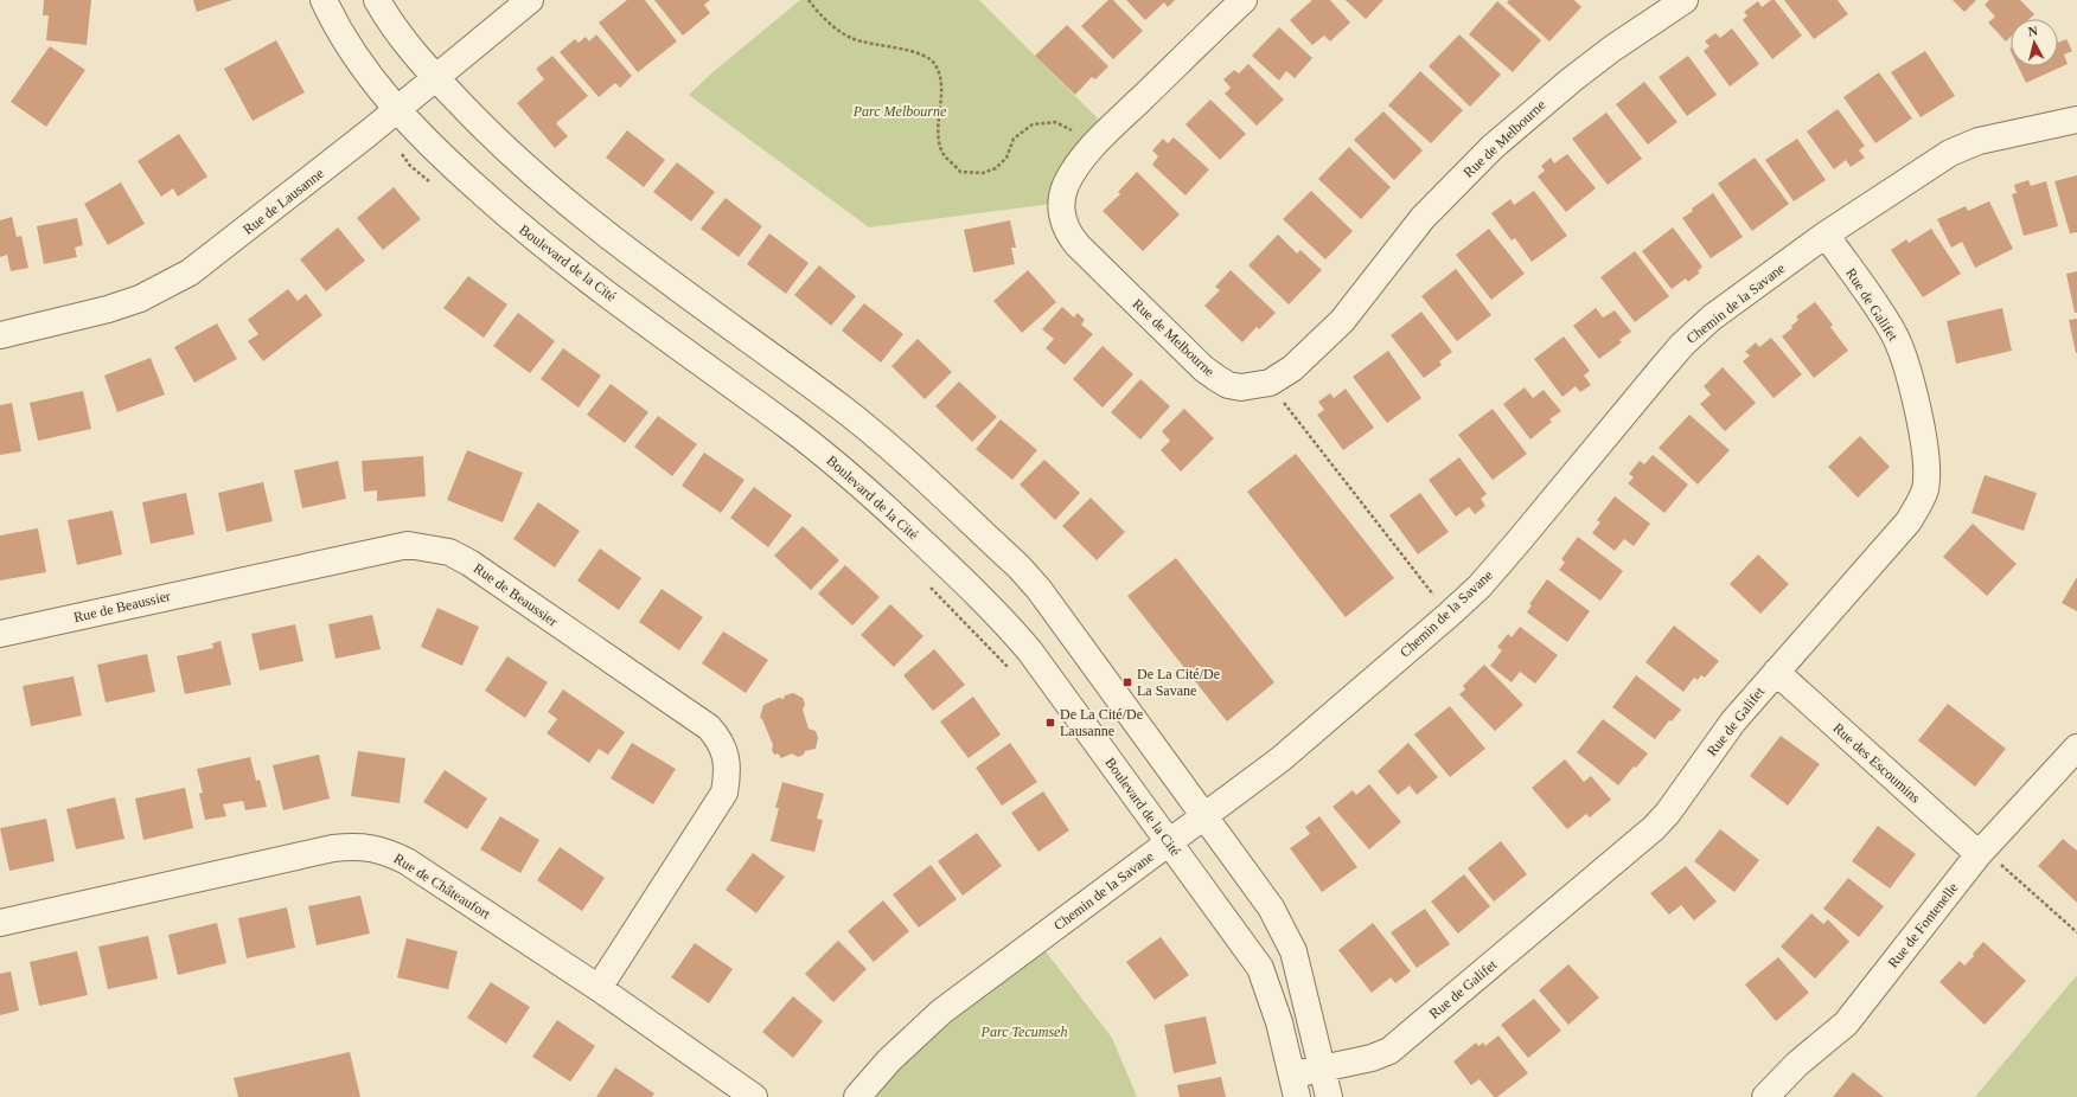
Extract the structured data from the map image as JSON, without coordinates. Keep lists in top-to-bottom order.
{
  "streets": {
    "street": [
      "Rue de Melbourne",
      "Rue de Lausanne",
      "Boulevard de la Cité",
      "Chemin de la Savane",
      "Rue de Galifet",
      "Rue de Beaussier",
      "Rue des Escoumins",
      "Rue de Châteaufort",
      "Rue de Fontenelle"
    ]
  },
  "crossings": [
    ["Rue de Lausanne", "Boulevard de la Cité"],
    ["Boulevard de la Cité", "Chemin de la Savane"],
    ["Boulevard de la Cité", "Rue de Galifet"],
    ["Chemin de la Savane", "Rue de Galifet"],
    ["Rue de Galifet", "Rue des Escoumins"],
    ["Rue de Beaussier", "Rue de Châteaufort"],
    ["Rue des Escoumins", "Rue de Fontenelle"]
  ],
  "parks": ["Parc Melbourne", "Parc Tecumseh"],
  "places": {
    "transit": ["De La Cité/De La Savane", "De La Cité/De Lausanne"]
  },
  "north": "top"
}
